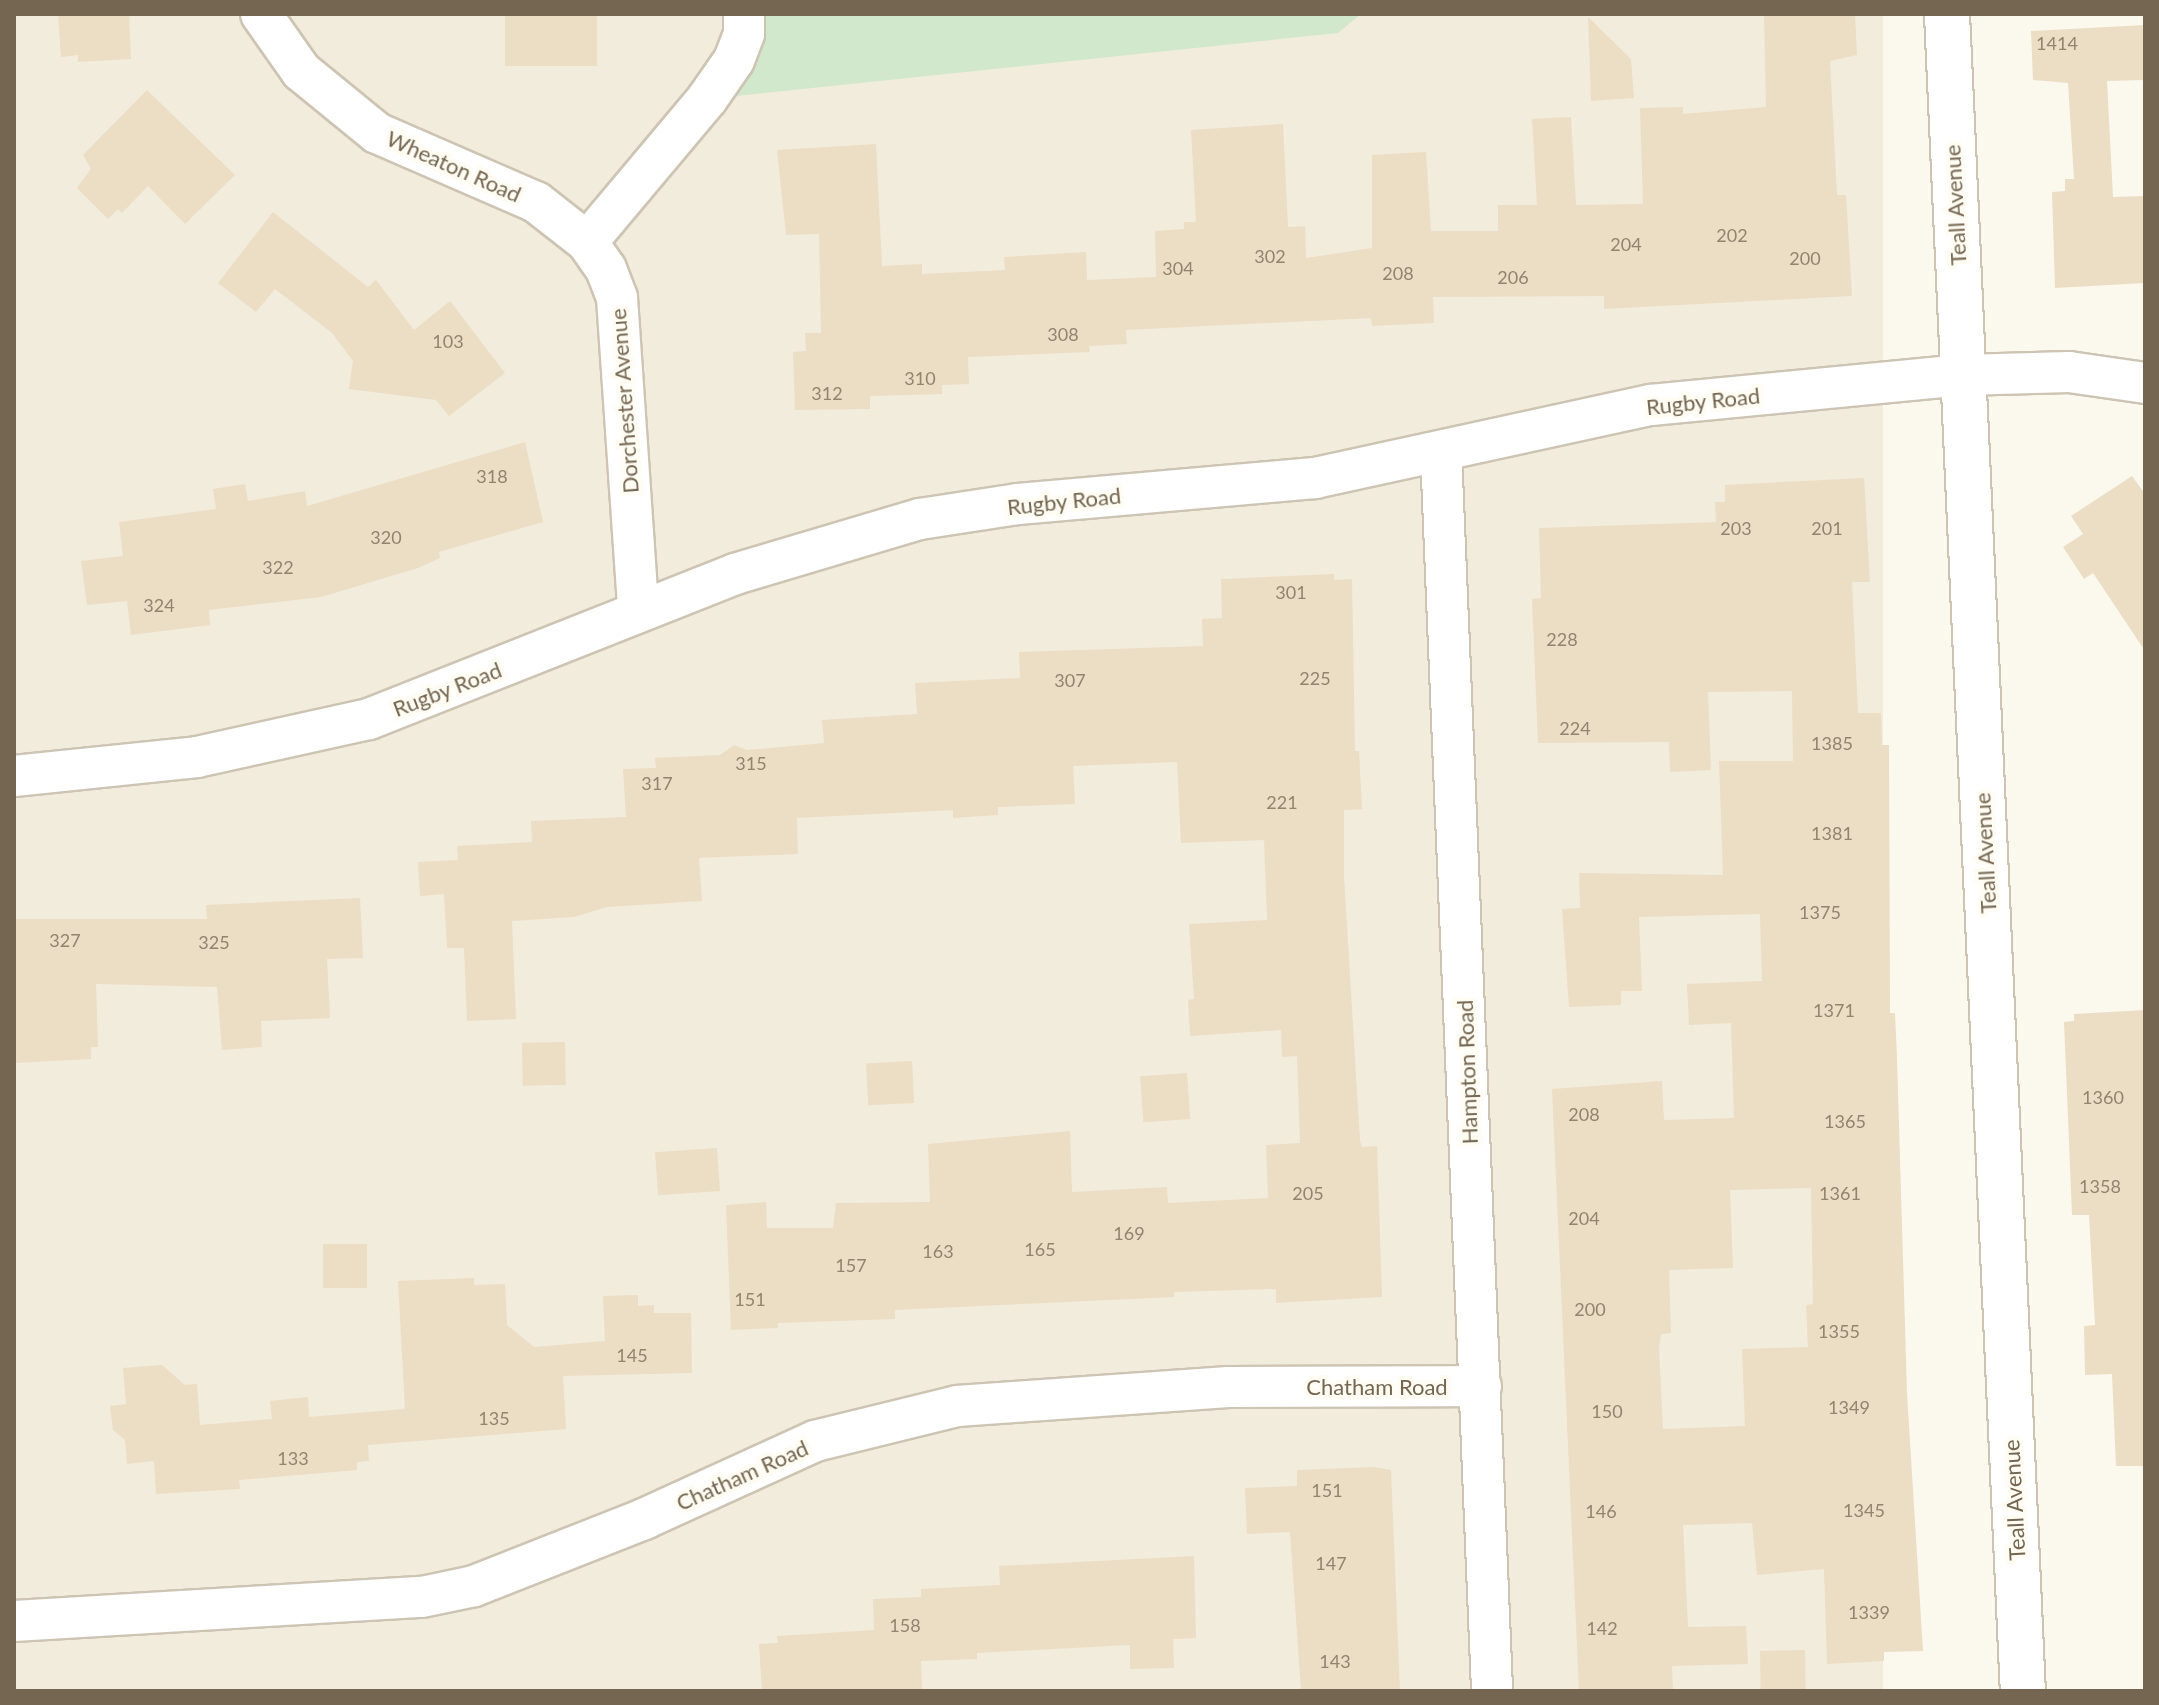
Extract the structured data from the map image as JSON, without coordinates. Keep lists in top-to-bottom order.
{
  "streets": {
    "street": [
      "Wheaton Road",
      "Teall Avenue",
      "Dorchester Avenue",
      "Rugby Road",
      "Hampton Road",
      "Chatham Road"
    ]
  },
  "crossings": [
    ["Wheaton Road", "Dorchester Avenue"],
    ["Teall Avenue", "Rugby Road"],
    ["Dorchester Avenue", "Rugby Road"],
    ["Rugby Road", "Hampton Road"],
    ["Hampton Road", "Chatham Road"]
  ],
  "house_numbers": [
    "1414",
    "202",
    "204",
    "302",
    "200",
    "304",
    "208",
    "206",
    "308",
    "103",
    "310",
    "312",
    "318",
    "203",
    "201",
    "320",
    "322",
    "301",
    "324",
    "228",
    "225",
    "307",
    "224",
    "1385",
    "315",
    "317",
    "221",
    "1381",
    "1375",
    "327",
    "325",
    "1371",
    "1360",
    "208",
    "1365",
    "1358",
    "205",
    "1361",
    "204",
    "169",
    "165",
    "163",
    "157",
    "151",
    "200",
    "1355",
    "145",
    "1349",
    "150",
    "135",
    "133",
    "151",
    "1345",
    "146",
    "147",
    "1339",
    "158",
    "142",
    "143"
  ]
}
